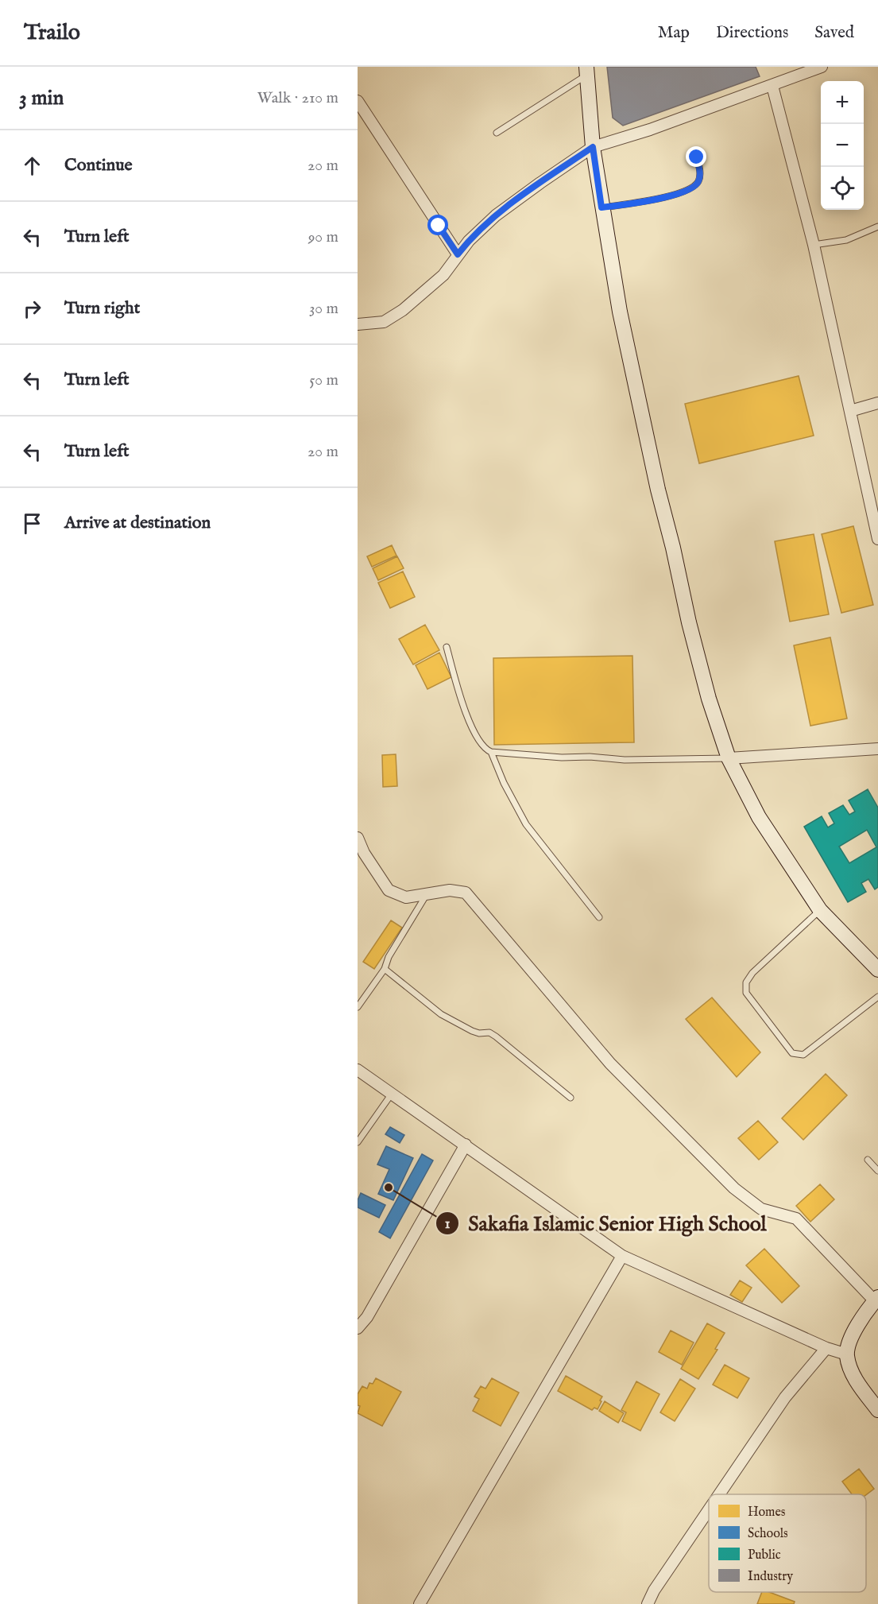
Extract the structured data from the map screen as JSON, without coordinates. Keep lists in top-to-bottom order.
{
  "places": ["Sakafia Islamic Senior High School"],
  "legend": [
    "Homes",
    "Schools",
    "Public",
    "Industry"
  ],
  "page": {
    "header": "Trailo",
    "nav": ["Map", "Directions", "Saved"],
    "heading": ["3 min", "Walk · 210 m"],
    "map_buttons": ["+", "−"],
    "list": [
      ["Continue", "20 m"],
      ["Turn left", "90 m"],
      ["Turn right", "30 m"],
      ["Turn left", "50 m"],
      ["Turn left", "20 m"],
      "Arrive at destination"
    ]
  }
}
